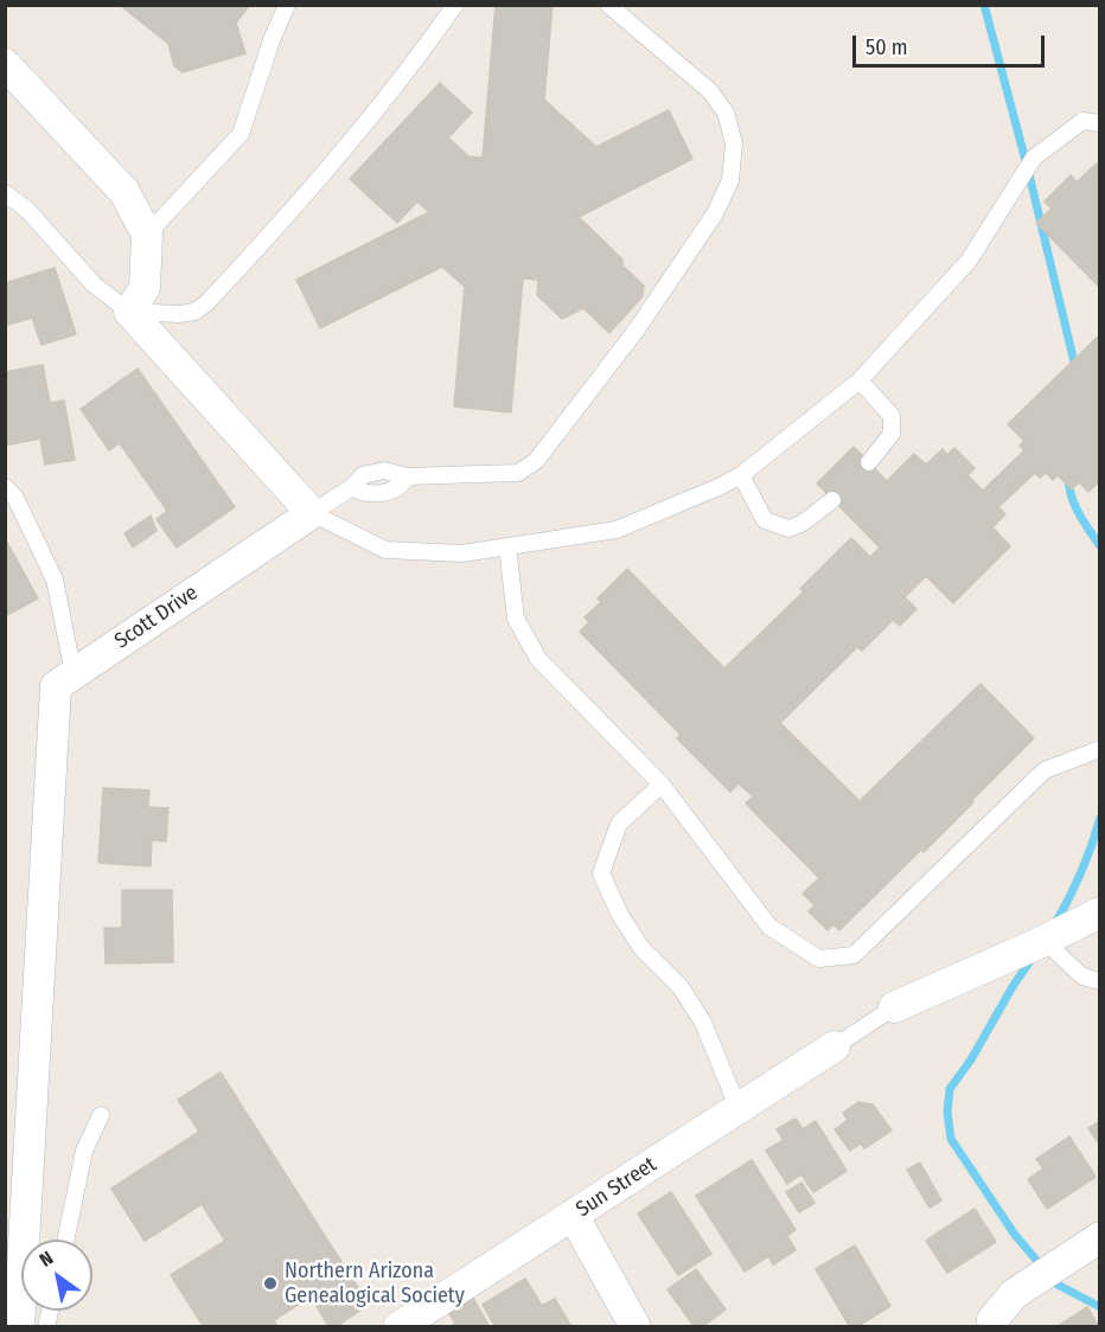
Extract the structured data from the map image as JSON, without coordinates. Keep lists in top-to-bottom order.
{
  "streets": {
    "street": ["Scott Drive", "Sun Street"]
  },
  "places": ["Northern Arizona Genealogical Society"],
  "scale_bar": "50 m",
  "north": "top left"
}
